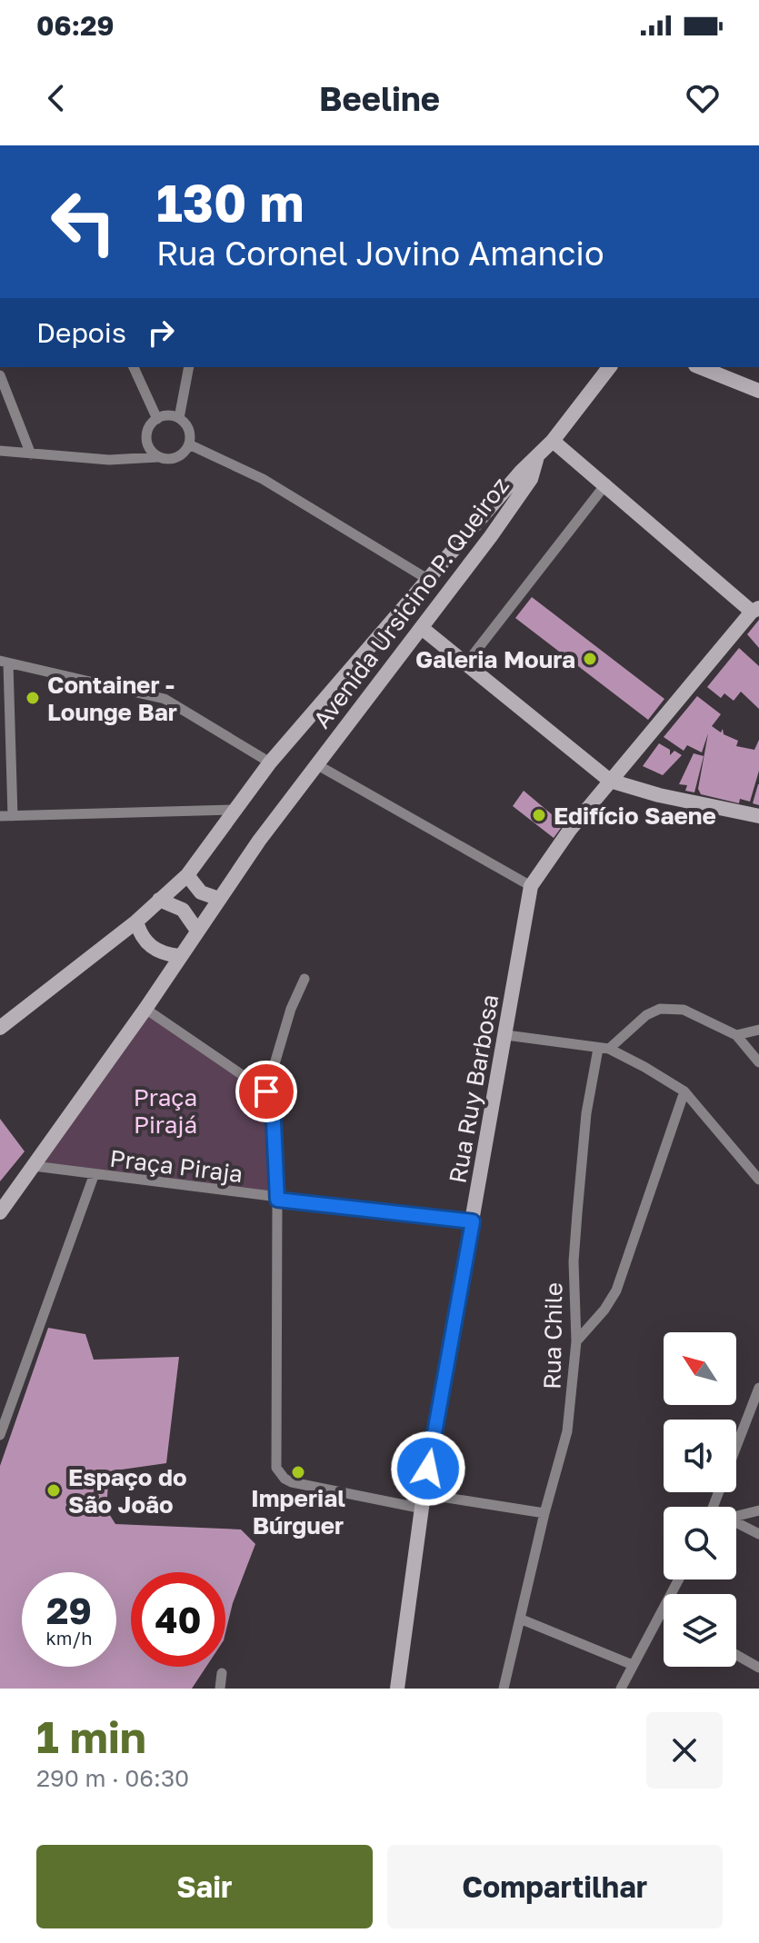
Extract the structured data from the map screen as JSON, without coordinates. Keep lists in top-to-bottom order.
{
  "streets": {
    "main road": ["Avenida Ursicino P. Queiroz", "Rua Ruy Barbosa"],
    "street": ["Praça Piraja", "Rua Chile"]
  },
  "crossings": [
    ["Avenida Ursicino P. Queiroz", "Praça Piraja"]
  ],
  "parks": ["Praça Pirajá"],
  "places": [
    "Galeria Moura",
    "Container - Lounge Bar",
    "Edifício Saene",
    "Imperial Búrguer",
    "Espaço do São João"
  ],
  "north": "top left",
  "page": {
    "status": "06:29",
    "header": "Beeline",
    "turn": ["130 m", "Rua Coronel Jovino Amancio"],
    "then": "Depois",
    "speed": "29 km/h",
    "limit": "40",
    "heading": ["1 min", "290 m · 06:30"],
    "buttons": ["Sair", "Compartilhar"]
  }
}
